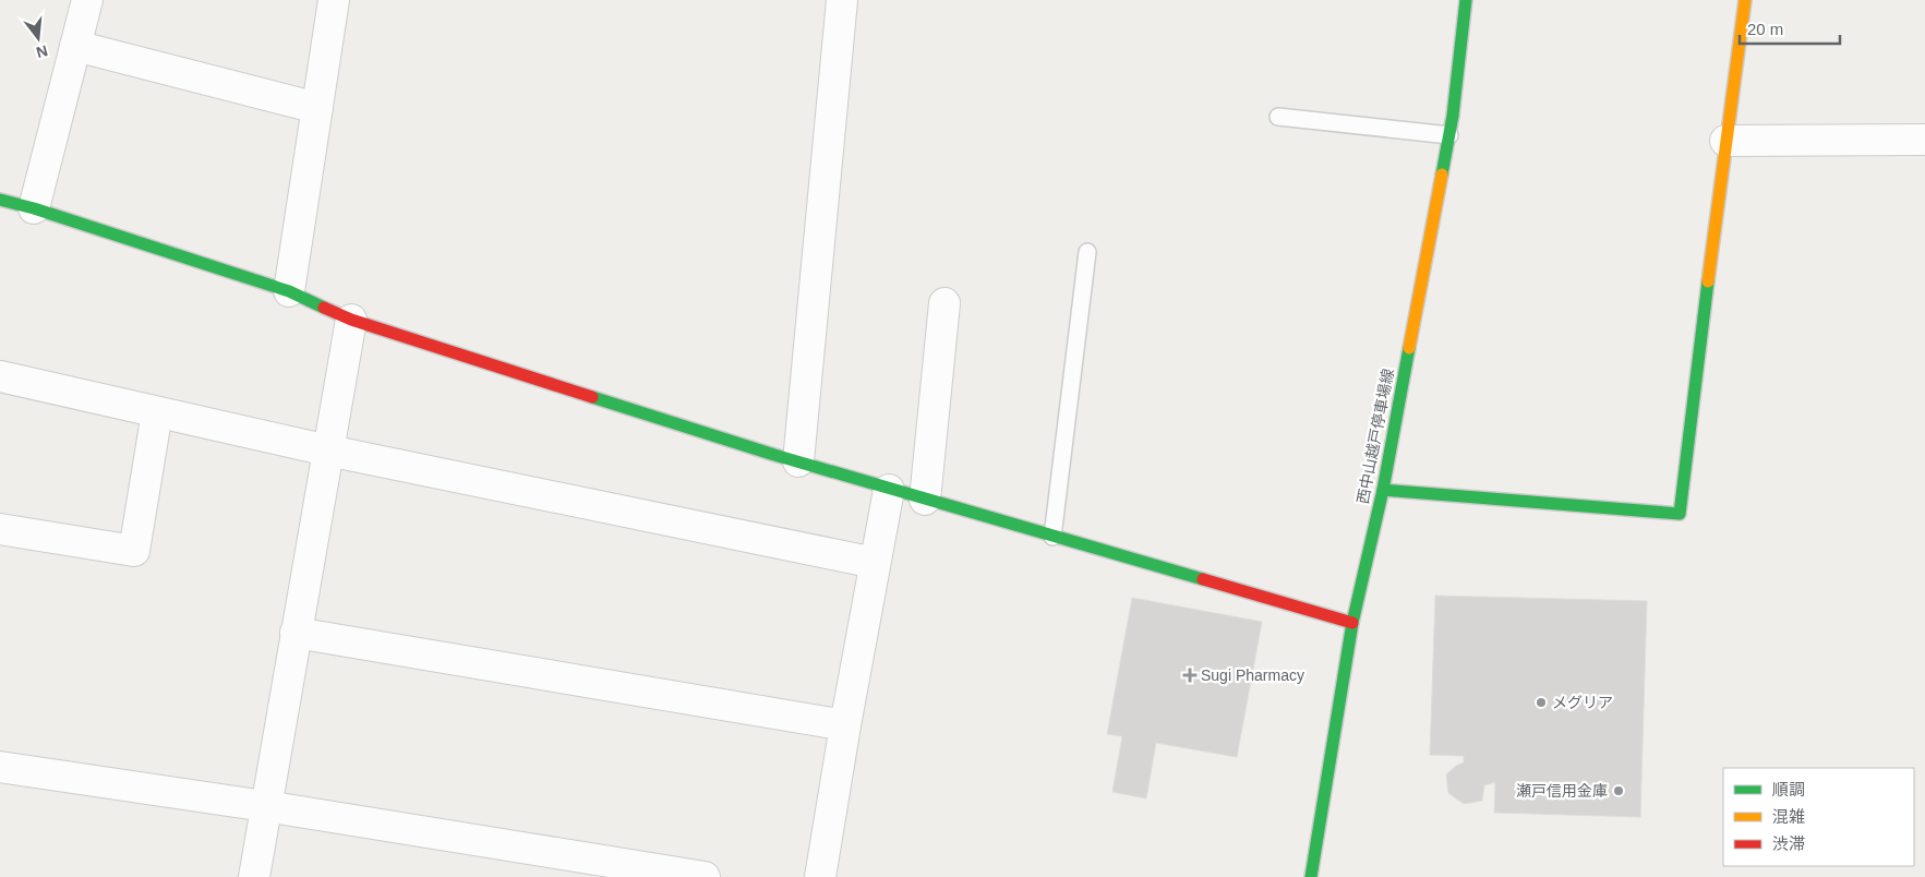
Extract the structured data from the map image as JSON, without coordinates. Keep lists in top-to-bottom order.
{
  "streets": {
    "street": ["西中山越戸停車場線"]
  },
  "places": {
    "health": ["Sugi Pharmacy"],
    "other": ["メグリア", "瀬戸信用金庫"]
  },
  "legend": ["順調", "混雑", "渋滞"],
  "scale_bar": "20 m",
  "north": "bottom"
}
